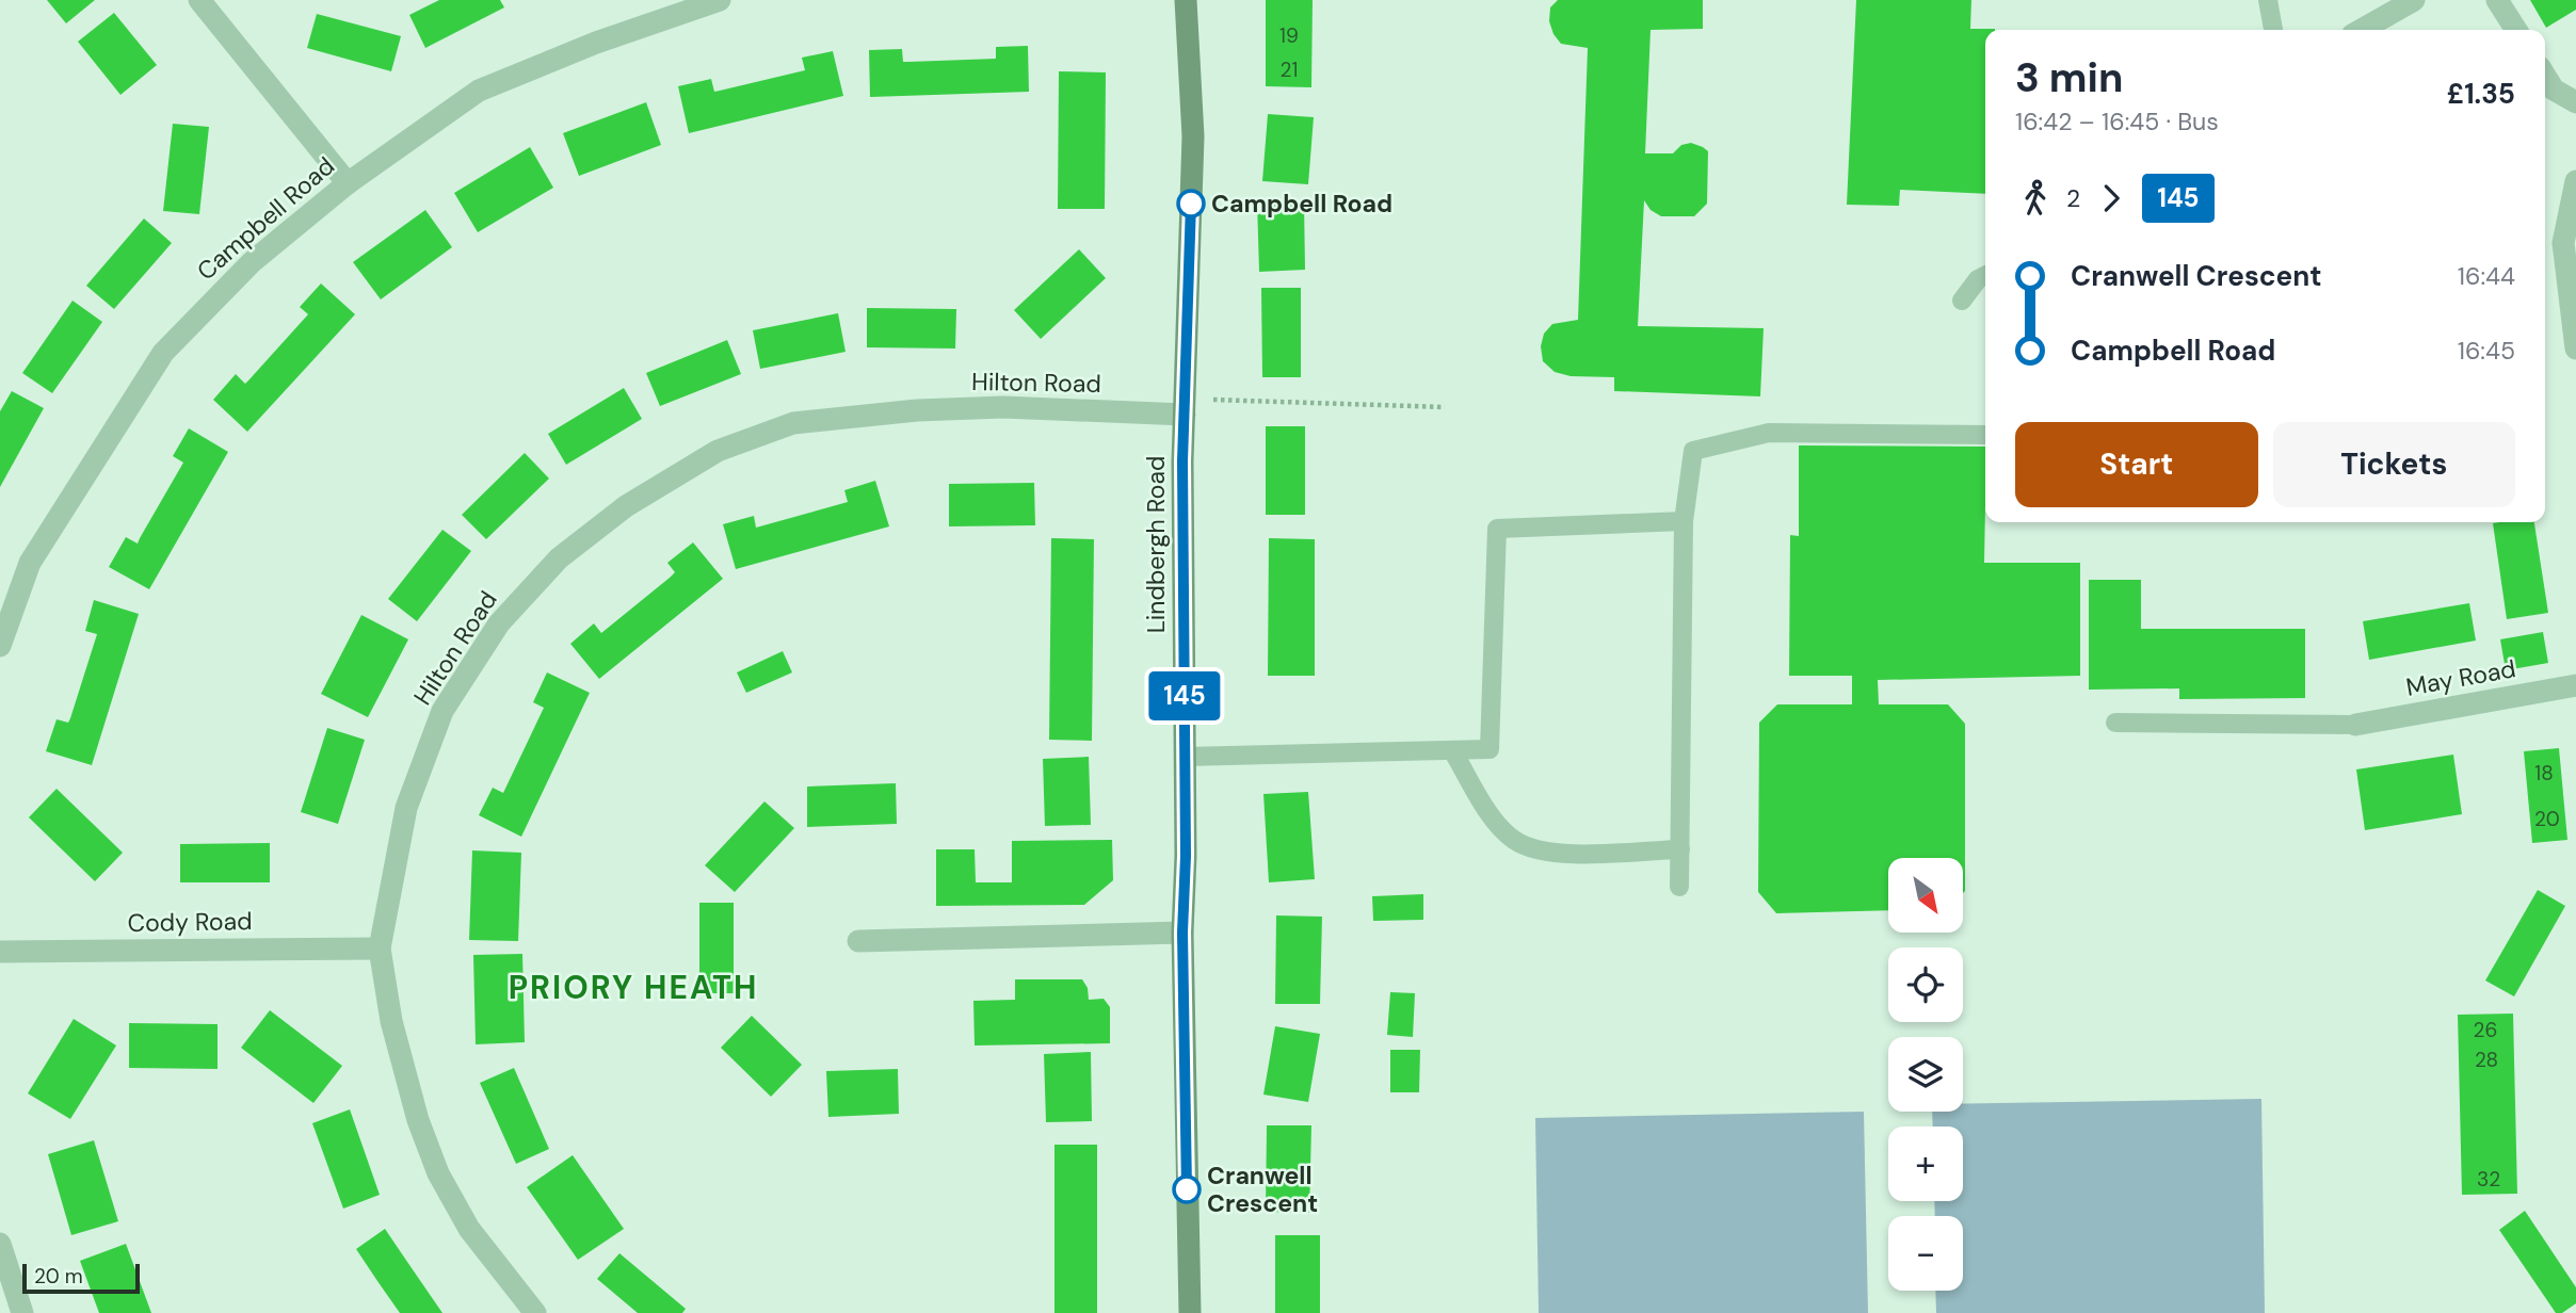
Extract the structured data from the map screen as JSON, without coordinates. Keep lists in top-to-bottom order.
{
  "streets": {
    "street": [
      "Campbell Road",
      "Hilton Road",
      "Lindbergh Road",
      "May Road",
      "Cody Road"
    ]
  },
  "crossings": [
    ["Hilton Road", "Lindbergh Road"],
    ["Hilton Road", "Cody Road"]
  ],
  "districts": ["PRIORY HEATH"],
  "places": ["Campbell Road", "Cranwell Crescent"],
  "lines": ["bus line 145"],
  "house_numbers": [
    "19",
    "21",
    "18",
    "20",
    "26",
    "28",
    "32"
  ],
  "scale_bar": "20 m",
  "north": "bottom right",
  "page": {
    "on_map": "145",
    "heading": ["3 min", "16:42 – 16:45 · Bus", "£1.35"],
    "legs": ["2", "145"],
    "list": [
      {
        "name": "Cranwell Crescent",
        "value": "16:44"
      },
      {
        "name": "Campbell Road",
        "value": "16:45"
      }
    ],
    "buttons": ["Start", "Tickets"],
    "map_buttons": ["+", "−"],
    "scale": "20 m"
  }
}
